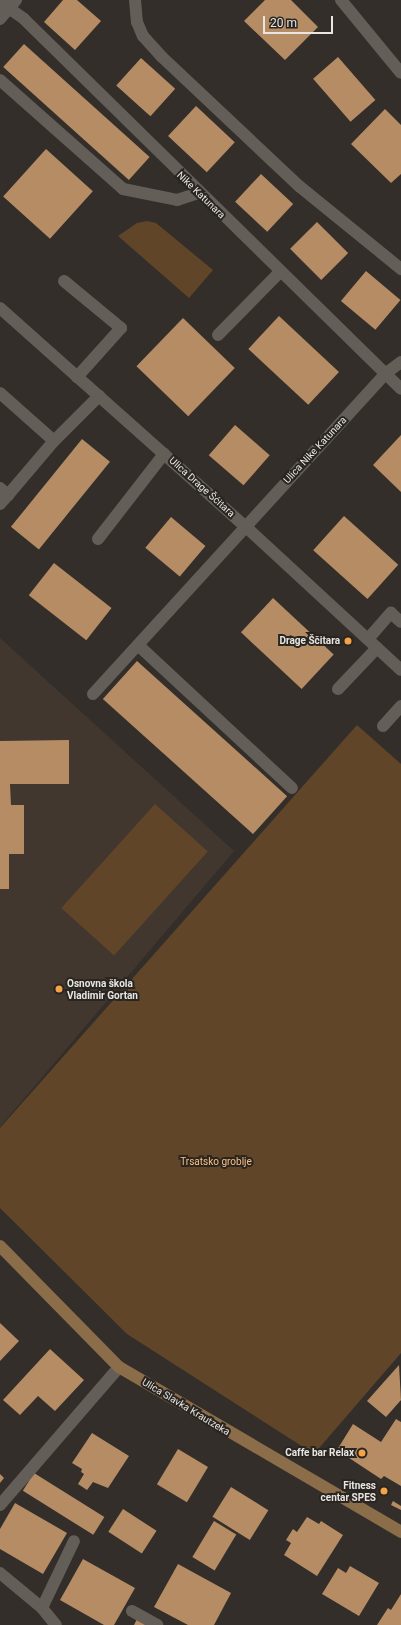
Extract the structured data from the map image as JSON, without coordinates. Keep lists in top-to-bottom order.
{
  "streets": {
    "street": [
      "Nike Katunara",
      "Ulica Nike Katunara",
      "Ulica Drage Šćitara",
      "Ulica Slavka Krautzeka"
    ]
  },
  "crossings": [
    ["Nike Katunara", "Ulica Nike Katunara"],
    ["Ulica Nike Katunara", "Ulica Drage Šćitara"]
  ],
  "parks": ["Trsatsko groblje"],
  "places": [
    "Drage Ščitara",
    "Osnovna škola Vladimir Gortan",
    "Caffe bar Relax",
    "Fitness centar SPES"
  ],
  "scale_bar": "20 m"
}
